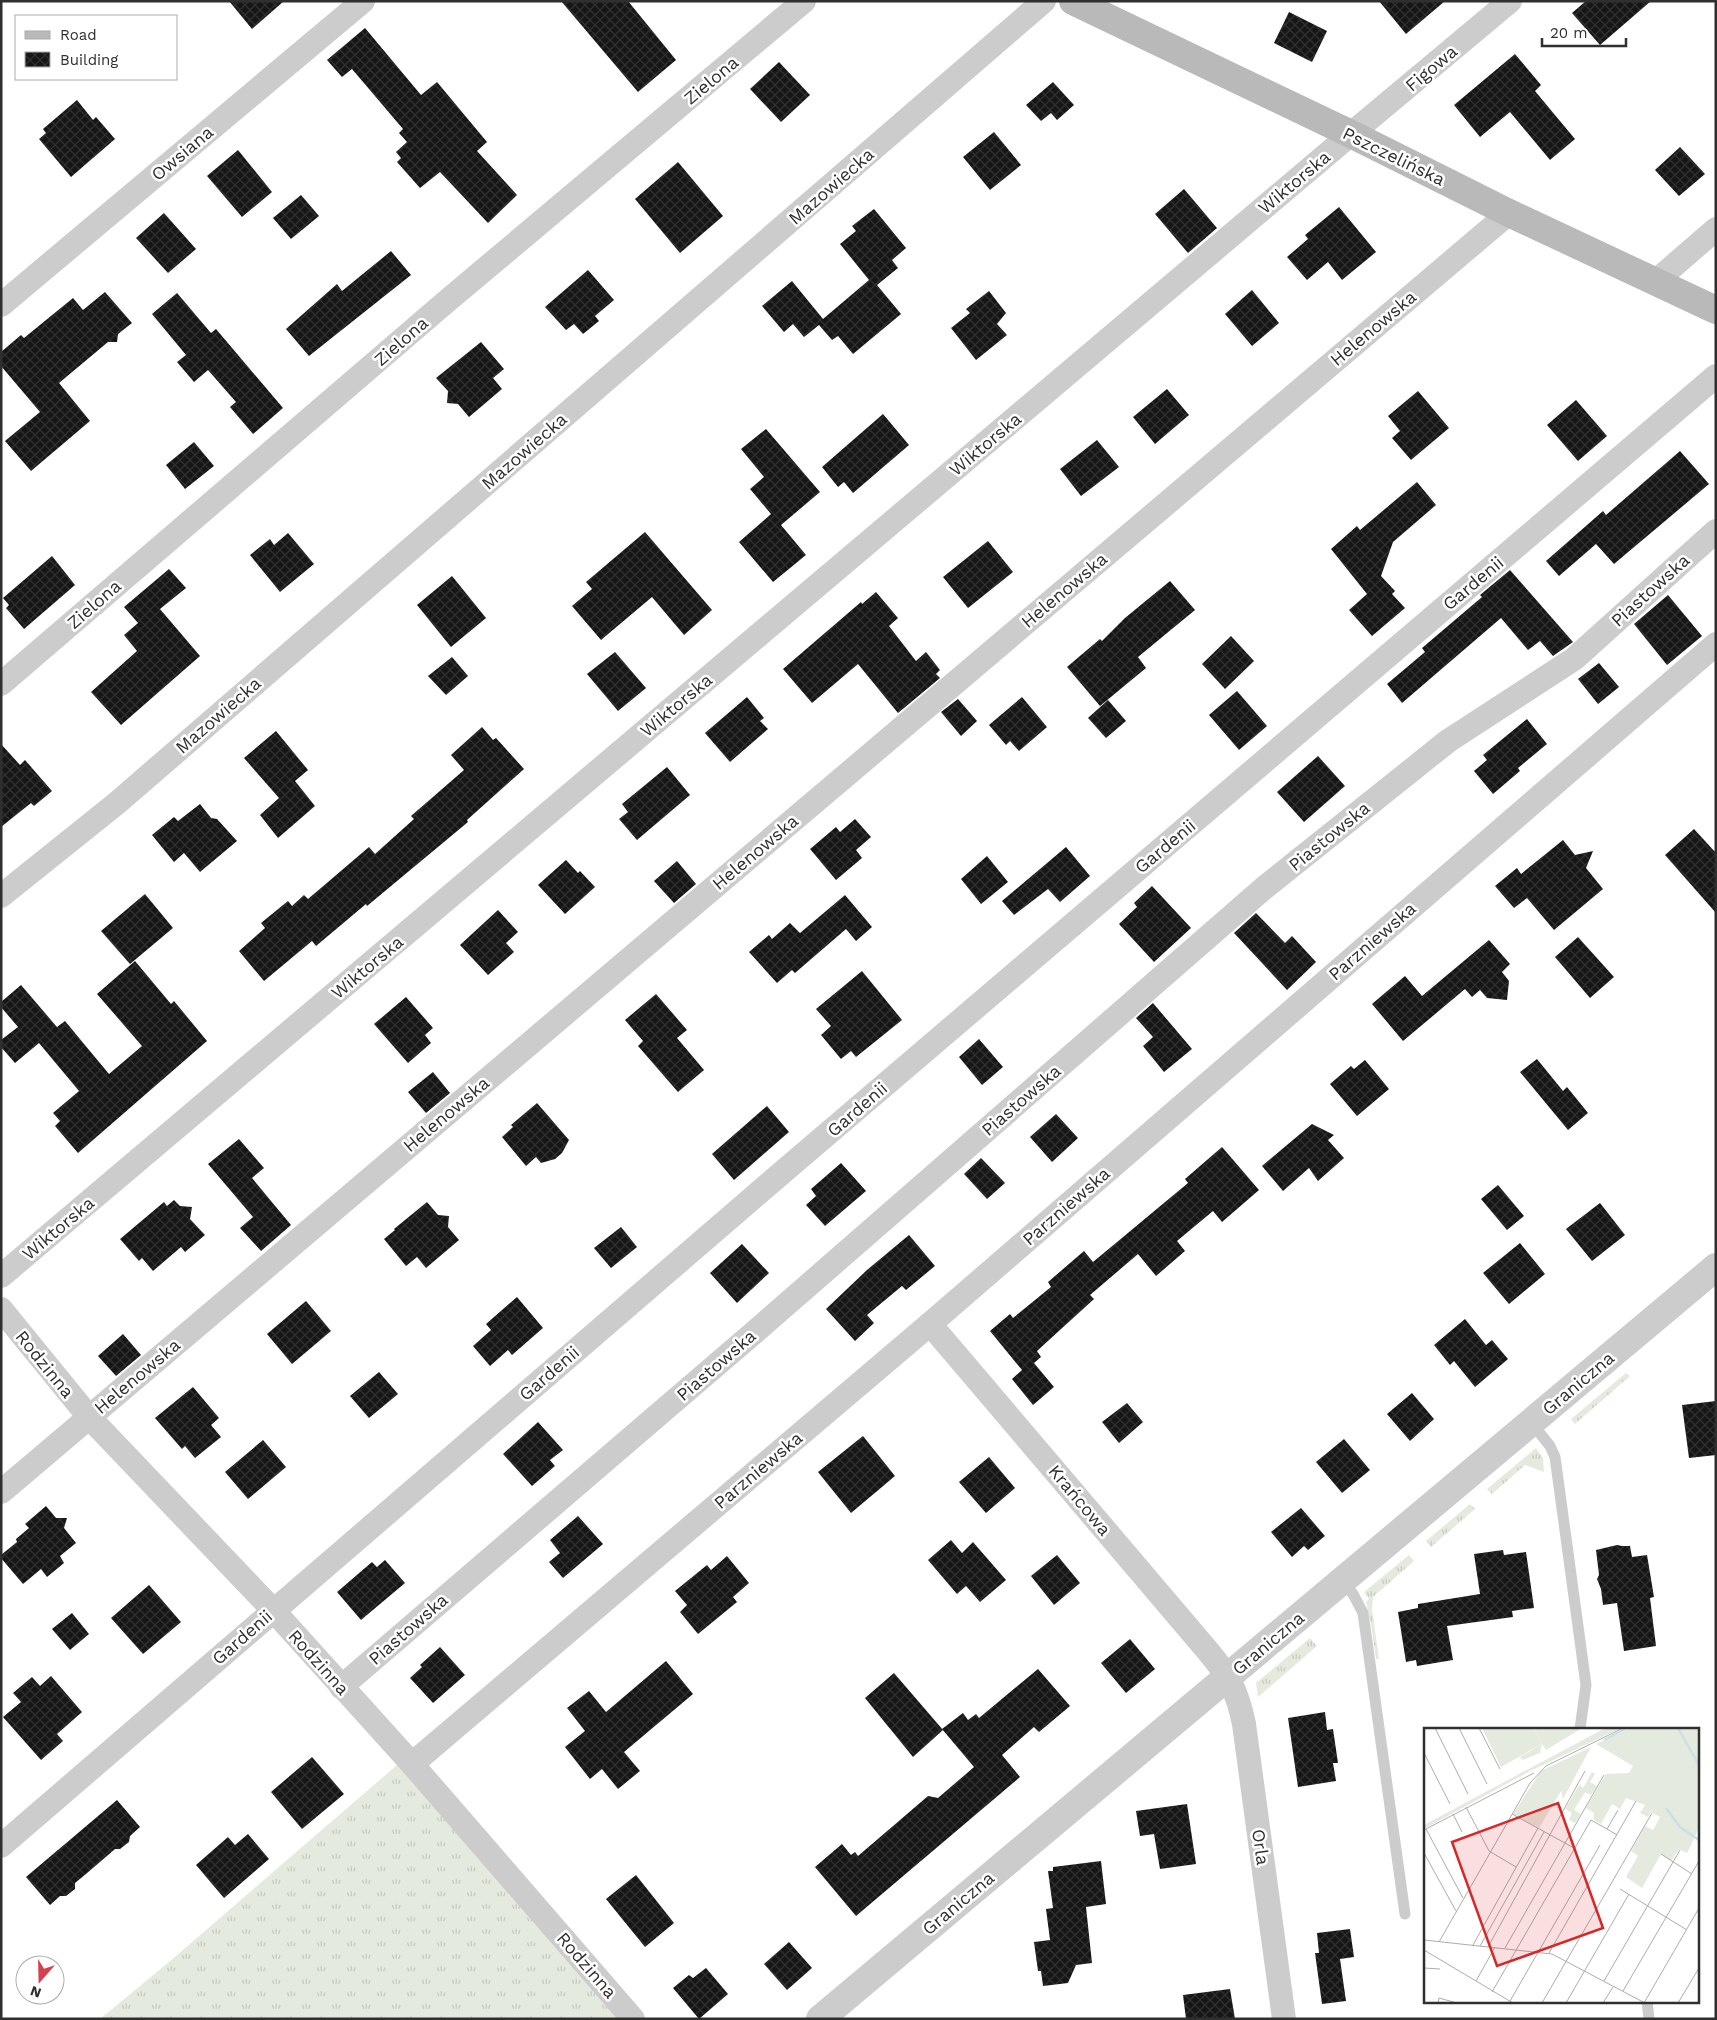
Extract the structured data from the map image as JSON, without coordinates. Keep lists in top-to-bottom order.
{
  "streets": {
    "main road": ["Pszczelińska"],
    "street": [
      "Figowa",
      "Zielona",
      "Owsiana",
      "Wiktorska",
      "Mazowiecka",
      "Helenowska",
      "Gardenii",
      "Piastowska",
      "Parzniewska",
      "Rodzinna",
      "Graniczna",
      "Krańcowa",
      "Orla"
    ]
  },
  "crossings": [
    ["Figowa", "Pszczelińska"],
    ["Figowa", "Wiktorska"],
    ["Pszczelińska", "Wiktorska"],
    ["Pszczelińska", "Helenowska"],
    ["Helenowska", "Rodzinna"],
    ["Gardenii", "Rodzinna"],
    ["Piastowska", "Rodzinna"],
    ["Parzniewska", "Rodzinna"],
    ["Parzniewska", "Krańcowa"],
    ["Graniczna", "Krańcowa"],
    ["Graniczna", "Orla"],
    ["Krańcowa", "Orla"]
  ],
  "legend": ["Road", "Building"],
  "scale_bar": "20 m",
  "north": "bottom"
}
